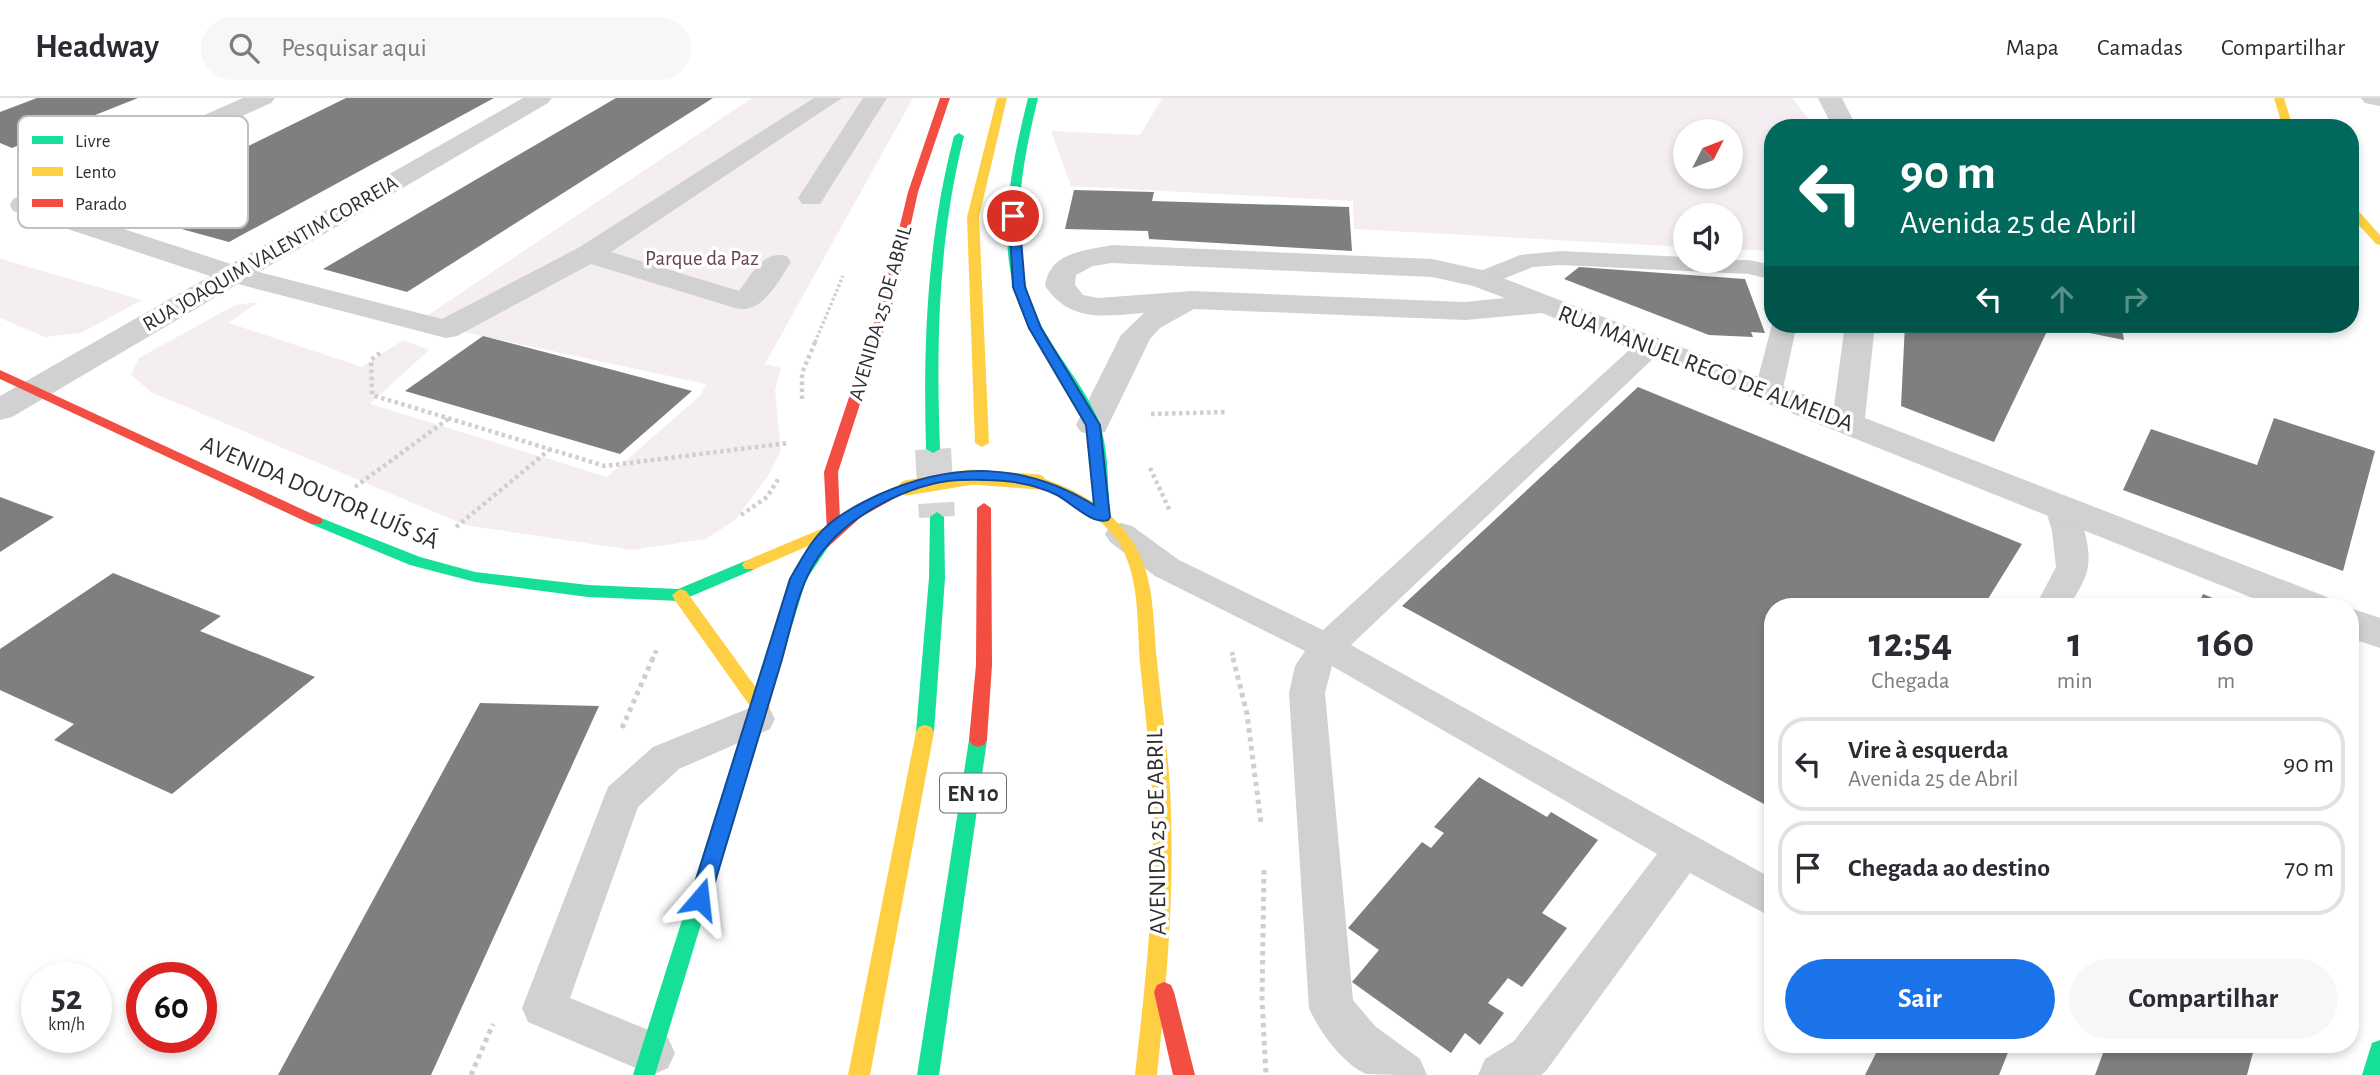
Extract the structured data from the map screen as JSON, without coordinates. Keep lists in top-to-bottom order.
{
  "streets": {
    "main road": ["AVENIDA 25 DE ABRIL", "AVENIDA DOUTOR LUÍS SÁ", "EN 10"],
    "street": ["RUA JOAQUIM VALENTIM CORREIA", "RUA MANUEL REGO DE ALMEIDA"]
  },
  "crossings": [
    ["RUA JOAQUIM VALENTIM CORREIA", "AVENIDA DOUTOR LUÍS SÁ"],
    ["AVENIDA 25 DE ABRIL", "RUA MANUEL REGO DE ALMEIDA"]
  ],
  "parks": ["Parque da Paz"],
  "legend": ["Livre", "Lento", "Parado"],
  "north": "top right",
  "page": {
    "header": "Headway",
    "search": "Pesquisar aqui",
    "nav": ["Mapa", "Camadas", "Compartilhar"],
    "turn": ["90 m", "Avenida 25 de Abril"],
    "eta": [
      "12:54",
      "Chegada",
      "1",
      "min",
      "160",
      "m"
    ],
    "list": [
      {
        "name": "Vire à esquerda",
        "note": "Avenida 25 de Abril",
        "value": "90 m"
      },
      {
        "name": "Chegada ao destino",
        "value": "70 m"
      }
    ],
    "buttons": ["Sair", "Compartilhar"],
    "speed": "52 km/h",
    "limit": "60"
  }
}
